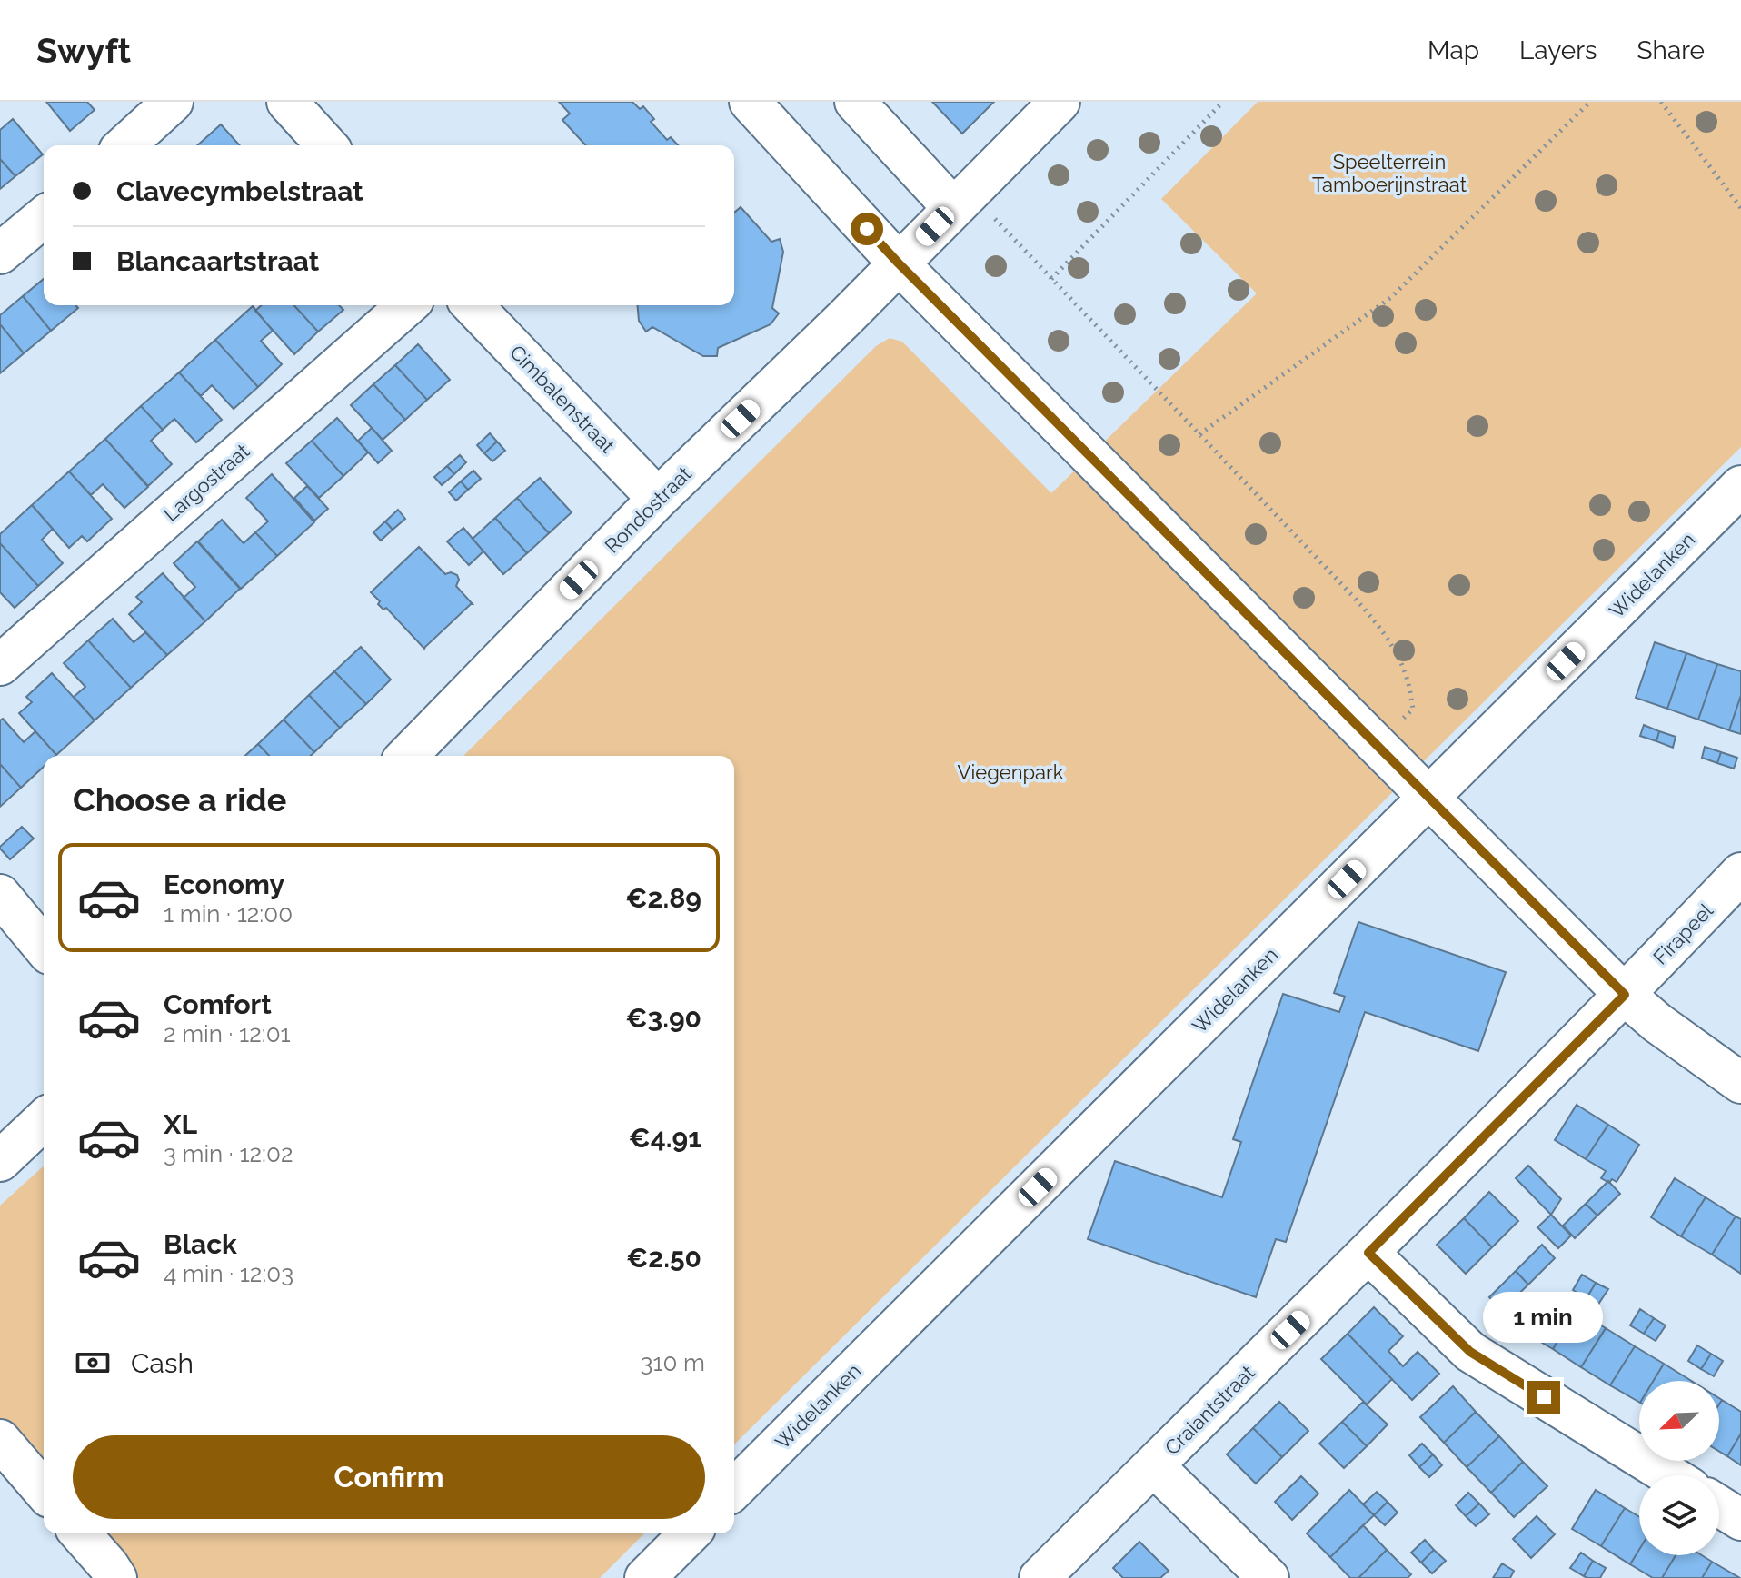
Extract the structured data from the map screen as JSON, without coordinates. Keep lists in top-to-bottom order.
{
  "streets": {
    "street": [
      "Cimbalenstraat",
      "Largostraat",
      "Rondostraat",
      "Widelanken",
      "Firapeel",
      "Craiantstraat"
    ]
  },
  "crossings": [
    ["Cimbalenstraat", "Rondostraat"],
    ["Firapeel", "Craiantstraat"]
  ],
  "parks": ["Speelterrein Tamboerijnstraat", "Viegenpark"],
  "north": "bottom left",
  "page": {
    "header": "Swyft",
    "nav": ["Map", "Layers", "Share"],
    "banner": ["Clavecymbelstraat", "Blancaartstraat"],
    "heading": "Choose a ride",
    "list": [
      {
        "name": "Economy",
        "note": "1 min · 12:00",
        "value": "€2.89"
      },
      {
        "name": "Comfort",
        "note": "2 min · 12:01",
        "value": "€3.90"
      },
      {
        "name": "XL",
        "note": "3 min · 12:02",
        "value": "€4.91"
      },
      {
        "name": "Black",
        "note": "4 min · 12:03",
        "value": "€2.50"
      }
    ],
    "bubble": "1 min",
    "pay": ["Cash", "310 m"],
    "buttons": "Confirm"
  }
}
